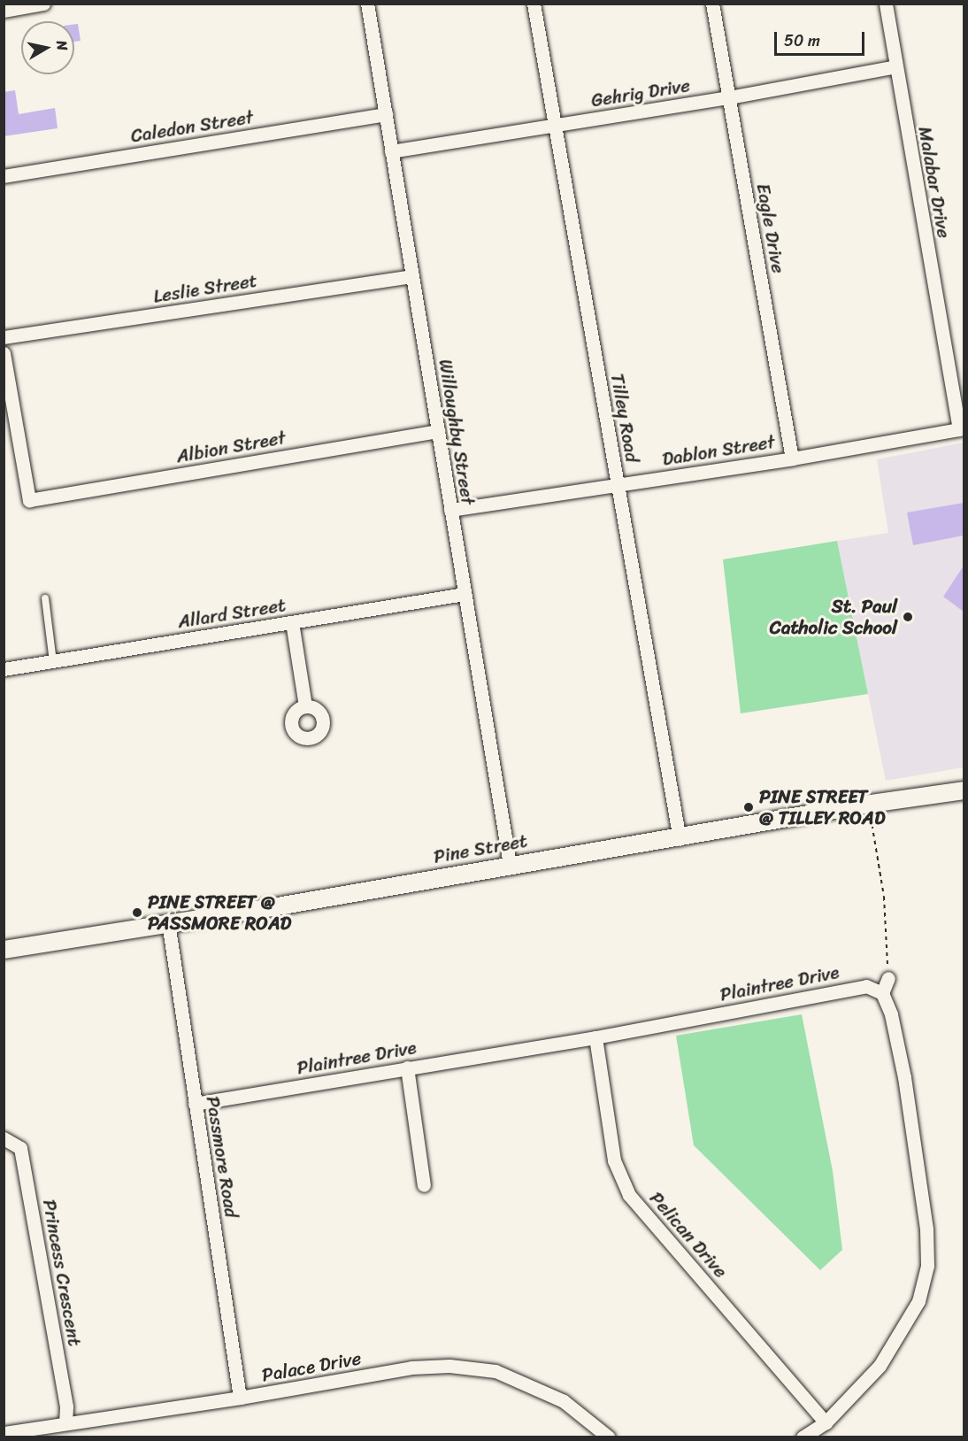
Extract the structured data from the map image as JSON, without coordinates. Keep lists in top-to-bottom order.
{
  "streets": {
    "street": [
      "Gehrig Drive",
      "Caledon Street",
      "Malabar Drive",
      "Eagle Drive",
      "Leslie Street",
      "Tilley Road",
      "Willoughby Street",
      "Albion Street",
      "Dablon Street",
      "Allard Street",
      "Pine Street",
      "Plaintree Drive",
      "Passmore Road",
      "Pelican Drive",
      "Princess Crescent",
      "Palace Drive"
    ]
  },
  "crossings": [
    ["Gehrig Drive", "Malabar Drive"],
    ["Gehrig Drive", "Eagle Drive"],
    ["Gehrig Drive", "Tilley Road"],
    ["Gehrig Drive", "Willoughby Street"],
    ["Caledon Street", "Willoughby Street"],
    ["Malabar Drive", "Dablon Street"],
    ["Eagle Drive", "Dablon Street"],
    ["Leslie Street", "Willoughby Street"],
    ["Tilley Road", "Dablon Street"],
    ["Tilley Road", "Pine Street"],
    ["Willoughby Street", "Albion Street"],
    ["Willoughby Street", "Dablon Street"],
    ["Willoughby Street", "Allard Street"],
    ["Willoughby Street", "Pine Street"],
    ["Pine Street", "Passmore Road"],
    ["Plaintree Drive", "Passmore Road"],
    ["Plaintree Drive", "Pelican Drive"],
    ["Passmore Road", "Palace Drive"],
    ["Princess Crescent", "Palace Drive"]
  ],
  "places": ["St. Paul Catholic School", "PINE STREET @ TILLEY ROAD", "PINE STREET @ PASSMORE ROAD"],
  "scale_bar": "50 m",
  "north": "right"
}
